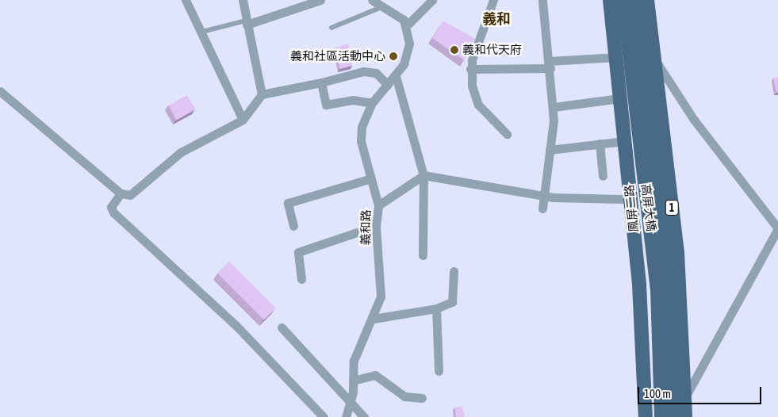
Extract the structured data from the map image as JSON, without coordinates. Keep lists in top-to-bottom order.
{
  "streets": {
    "main road": ["高屏大橋", "1", "鳳屏二路"],
    "street": ["義和路"]
  },
  "districts": ["義和"],
  "places": ["義和代天府", "義和社區活動中心"],
  "scale_bar": "100 m"
}
